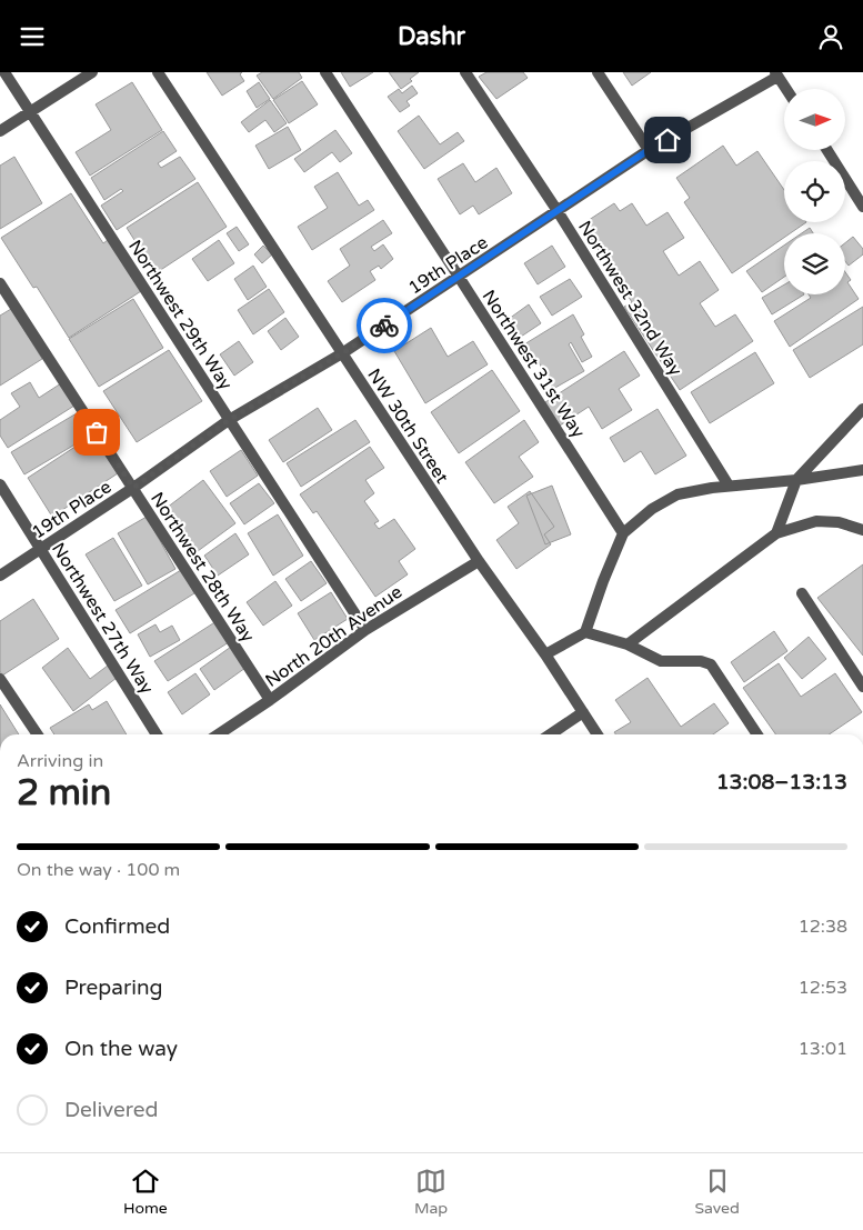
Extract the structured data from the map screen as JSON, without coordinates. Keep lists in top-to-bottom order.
{
  "streets": {
    "street": [
      "19th Place",
      "Northwest 32nd Way",
      "Northwest 29th Way",
      "Northwest 31st Way",
      "NW 30th Street",
      "Northwest 28th Way",
      "Northwest 27th Way",
      "North 20th Avenue"
    ]
  },
  "crossings": [
    ["19th Place", "Northwest 32nd Way"],
    ["19th Place", "Northwest 29th Way"],
    ["19th Place", "Northwest 31st Way"],
    ["19th Place", "NW 30th Street"],
    ["19th Place", "Northwest 28th Way"],
    ["19th Place", "Northwest 27th Way"],
    ["Northwest 29th Way", "North 20th Avenue"],
    ["NW 30th Street", "North 20th Avenue"],
    ["Northwest 28th Way", "North 20th Avenue"]
  ],
  "north": "right",
  "page": {
    "header": "Dashr",
    "heading": ["2 min", "Arriving in", "13:08–13:13"],
    "bar": "On the way · 100 m",
    "list": [
      ["Confirmed", "12:38"],
      ["Preparing", "12:53"],
      ["On the way", "13:01"],
      "Delivered"
    ],
    "tabs": ["Home", "Map", "Saved"]
  }
}
